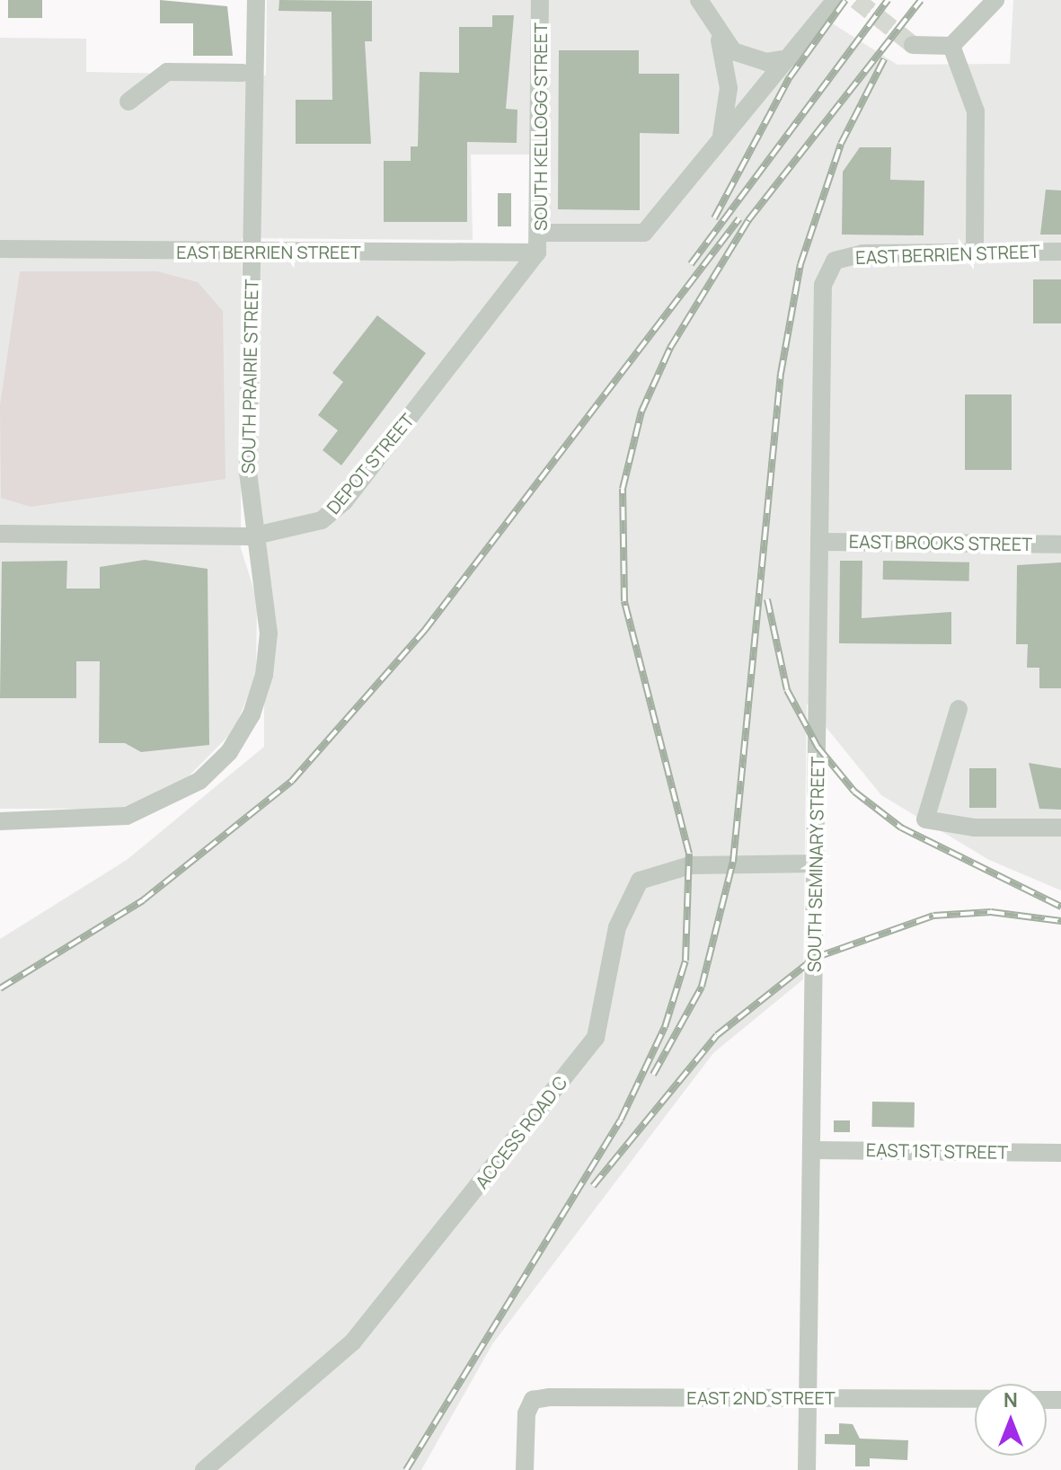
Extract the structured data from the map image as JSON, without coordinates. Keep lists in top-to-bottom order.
{
  "streets": {
    "street": [
      "SOUTH KELLOGG STREET",
      "EAST BERRIEN STREET",
      "SOUTH PRAIRIE STREET",
      "DEPOT STREET",
      "EAST BROOKS STREET",
      "SOUTH SEMINARY STREET",
      "ACCESS ROAD C",
      "EAST 1ST STREET",
      "EAST 2ND STREET"
    ]
  },
  "crossings": [
    ["SOUTH KELLOGG STREET", "EAST BERRIEN STREET"],
    ["SOUTH KELLOGG STREET", "DEPOT STREET"],
    ["EAST BERRIEN STREET", "SOUTH PRAIRIE STREET"],
    ["EAST BERRIEN STREET", "DEPOT STREET"],
    ["EAST BERRIEN STREET", "SOUTH SEMINARY STREET"],
    ["SOUTH PRAIRIE STREET", "DEPOT STREET"],
    ["EAST BROOKS STREET", "SOUTH SEMINARY STREET"],
    ["SOUTH SEMINARY STREET", "ACCESS ROAD C"],
    ["SOUTH SEMINARY STREET", "EAST 1ST STREET"],
    ["SOUTH SEMINARY STREET", "EAST 2ND STREET"]
  ],
  "north": "top"
}
